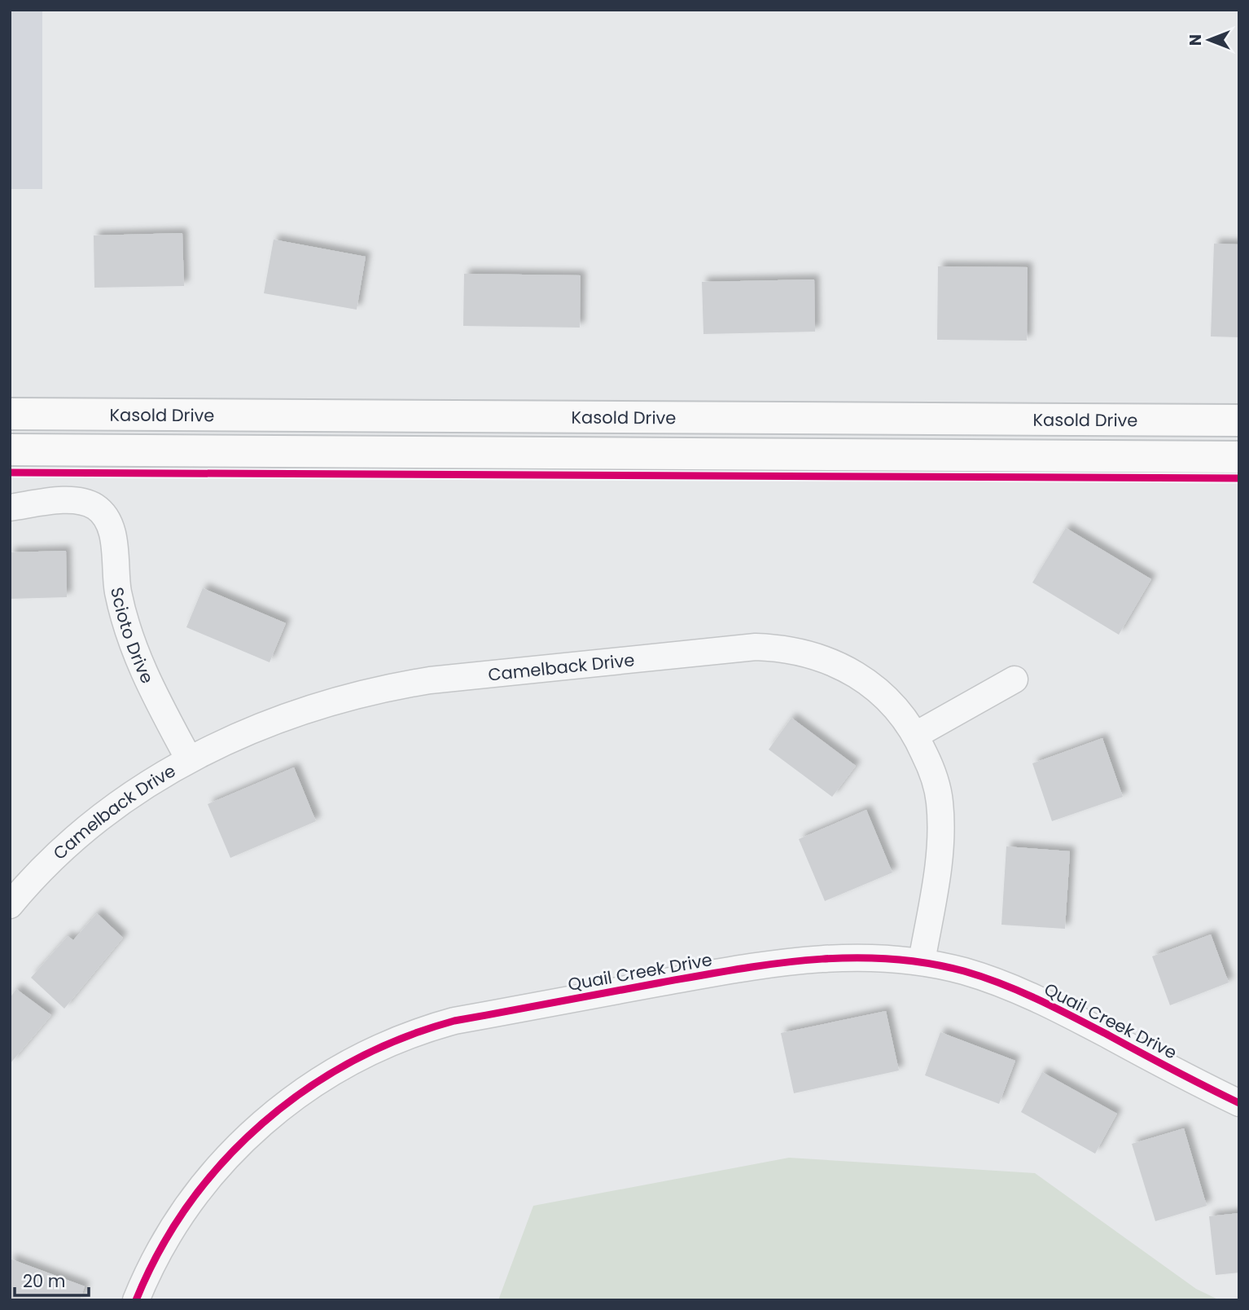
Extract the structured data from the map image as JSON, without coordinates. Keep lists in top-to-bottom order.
{
  "streets": {
    "main road": ["Kasold Drive"],
    "street": ["Scioto Drive", "Camelback Drive", "Quail Creek Drive"]
  },
  "crossings": [
    ["Scioto Drive", "Camelback Drive"],
    ["Camelback Drive", "Quail Creek Drive"]
  ],
  "scale_bar": "20 m",
  "north": "left"
}
